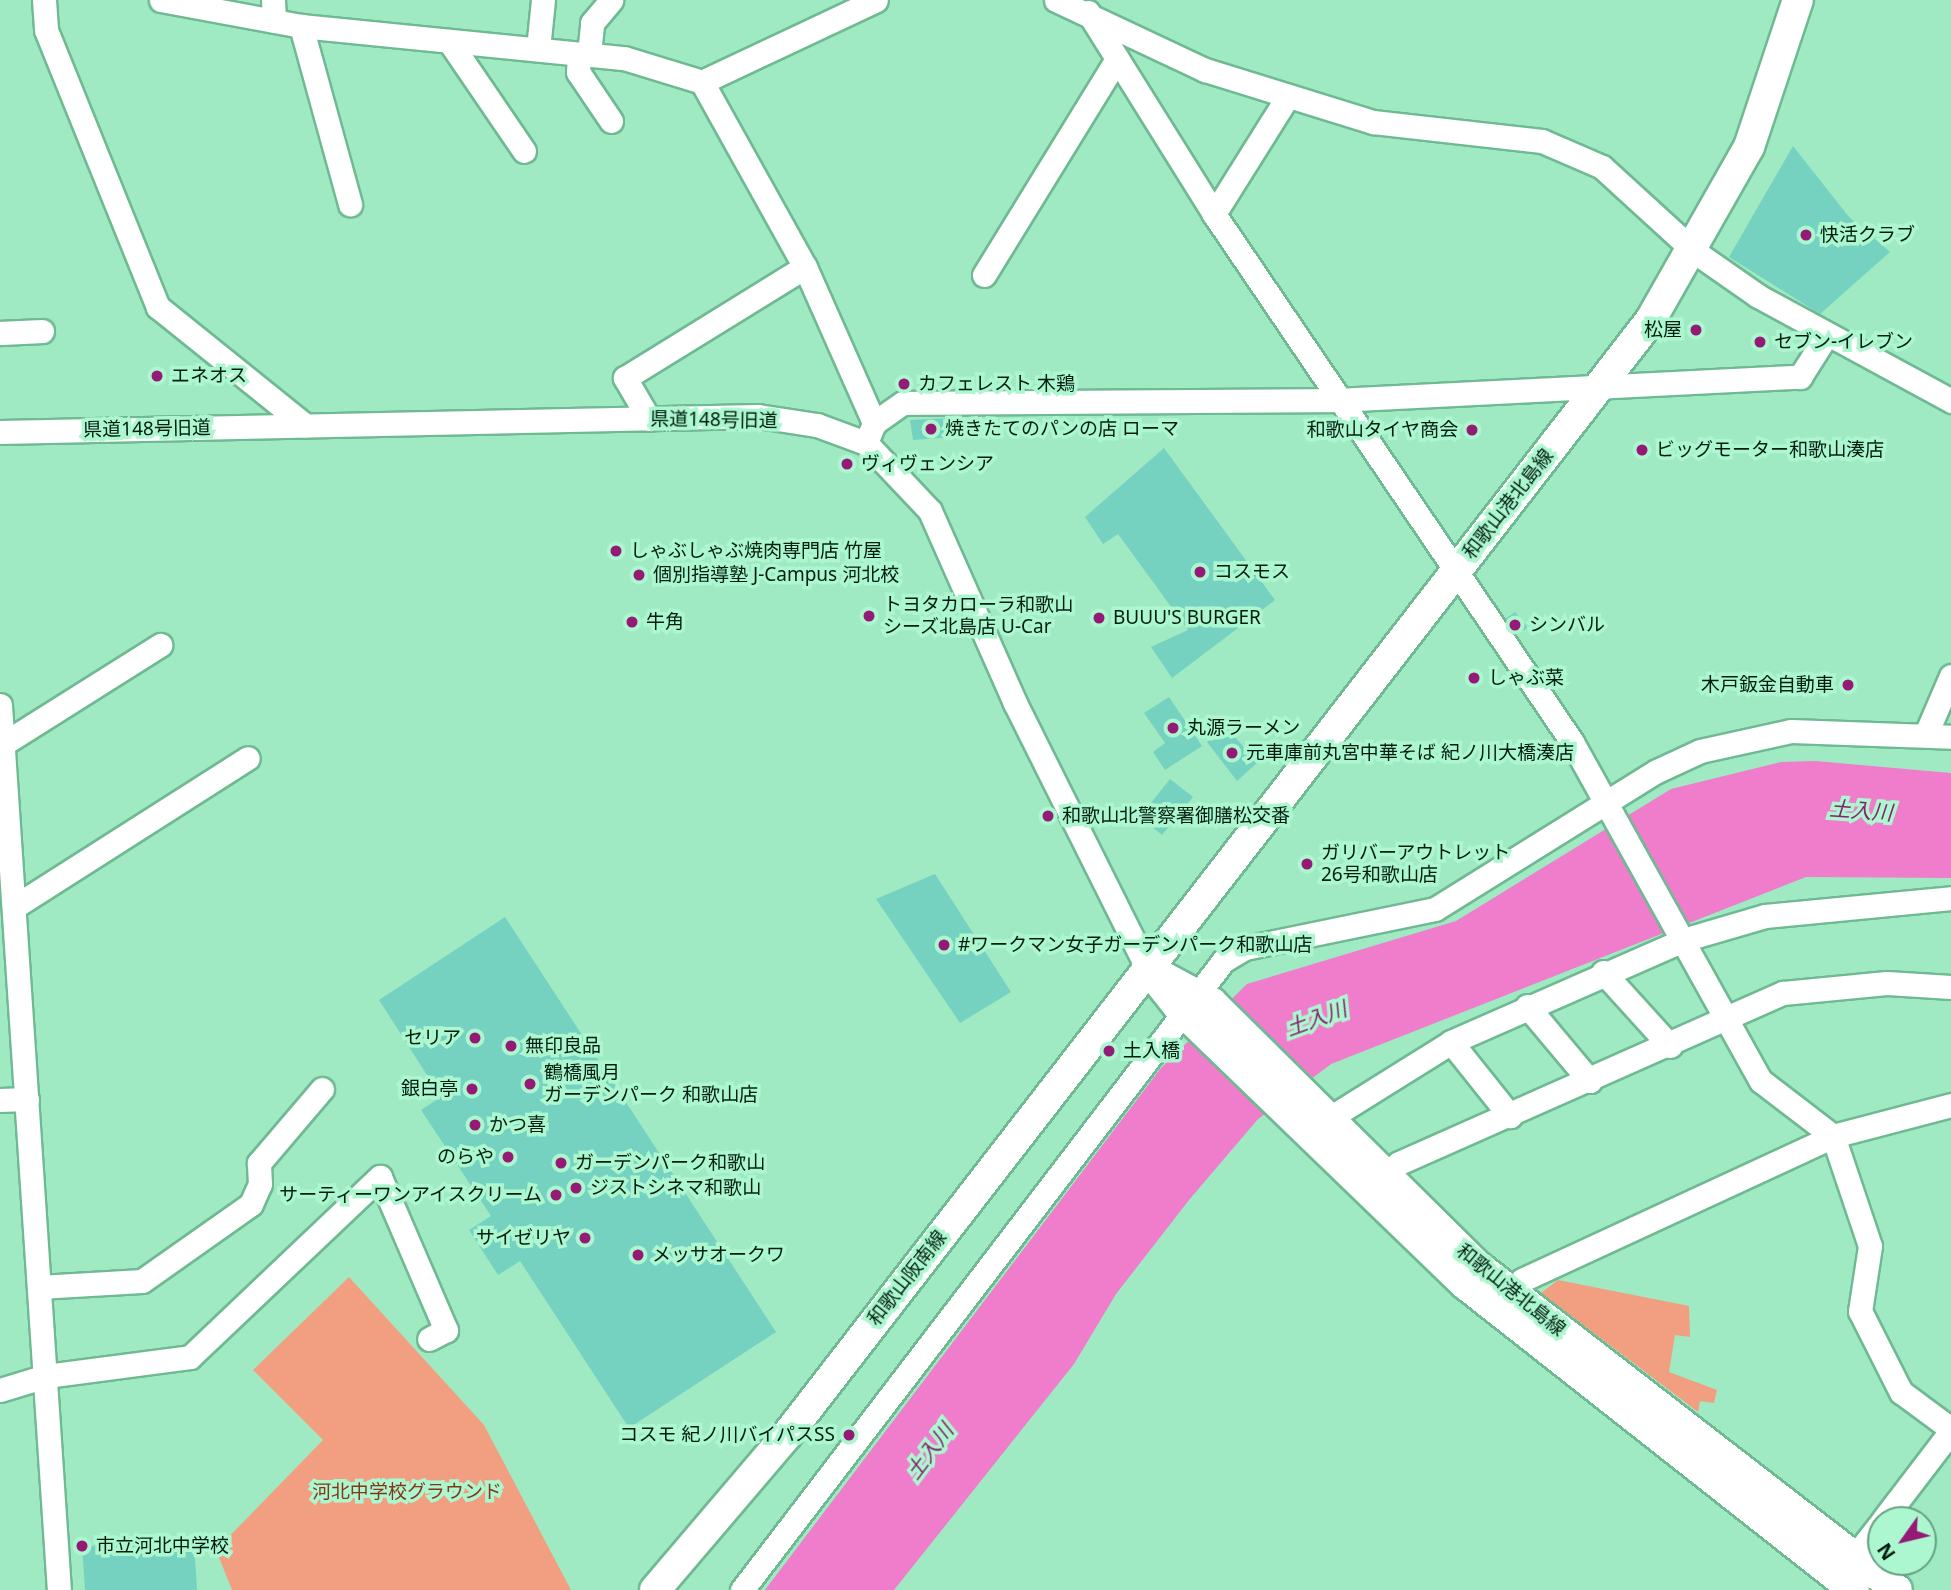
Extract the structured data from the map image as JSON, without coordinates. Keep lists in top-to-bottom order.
{
  "streets": {
    "main road": ["和歌山港北島線", "和歌山阪南線"],
    "street": ["県道148号旧道"]
  },
  "crossings": [
    ["県道148号旧道", "和歌山港北島線"],
    ["県道148号旧道", "和歌山阪南線"],
    ["和歌山港北島線", "和歌山阪南線"]
  ],
  "water": ["土入川"],
  "parks": ["河北中学校グラウンド"],
  "places": [
    "快活クラブ",
    "松屋",
    "セブン-イレブン",
    "エネオス",
    "カフェレスト 木鶏",
    "焼きたてのパンの店 ローマ",
    "和歌山タイヤ商会",
    "ビッグモーター和歌山湊店",
    "ヴィヴェンシア",
    "しゃぶしゃぶ焼肉専門店 竹屋",
    "コスモス",
    "個別指導塾 J-Campus 河北校",
    "トヨタカローラ和歌山 シーズ北島店 U-Car",
    "BUUU'S BURGER",
    "牛角",
    "シンバル",
    "しゃぶ菜",
    "木戸鈑金自動車",
    "丸源ラーメン",
    "元車庫前丸宮中華そば 紀ノ川大橋湊店",
    "和歌山北警察署御膳松交番",
    "ガリバーアウトレット 26号和歌山店",
    "#ワークマン女子ガーデンパーク和歌山店",
    "セリア",
    "無印良品",
    "土入橋",
    "鶴橋風月 ガーデンパーク 和歌山店",
    "銀白亭",
    "かつ喜",
    "のらや",
    "ガーデンパーク和歌山",
    "ジストシネマ和歌山",
    "サーティーワンアイスクリーム",
    "サイゼリヤ",
    "メッサオークワ",
    "コスモ 紀ノ川バイパスSS",
    "市立河北中学校"
  ],
  "north": "bottom left"
}
